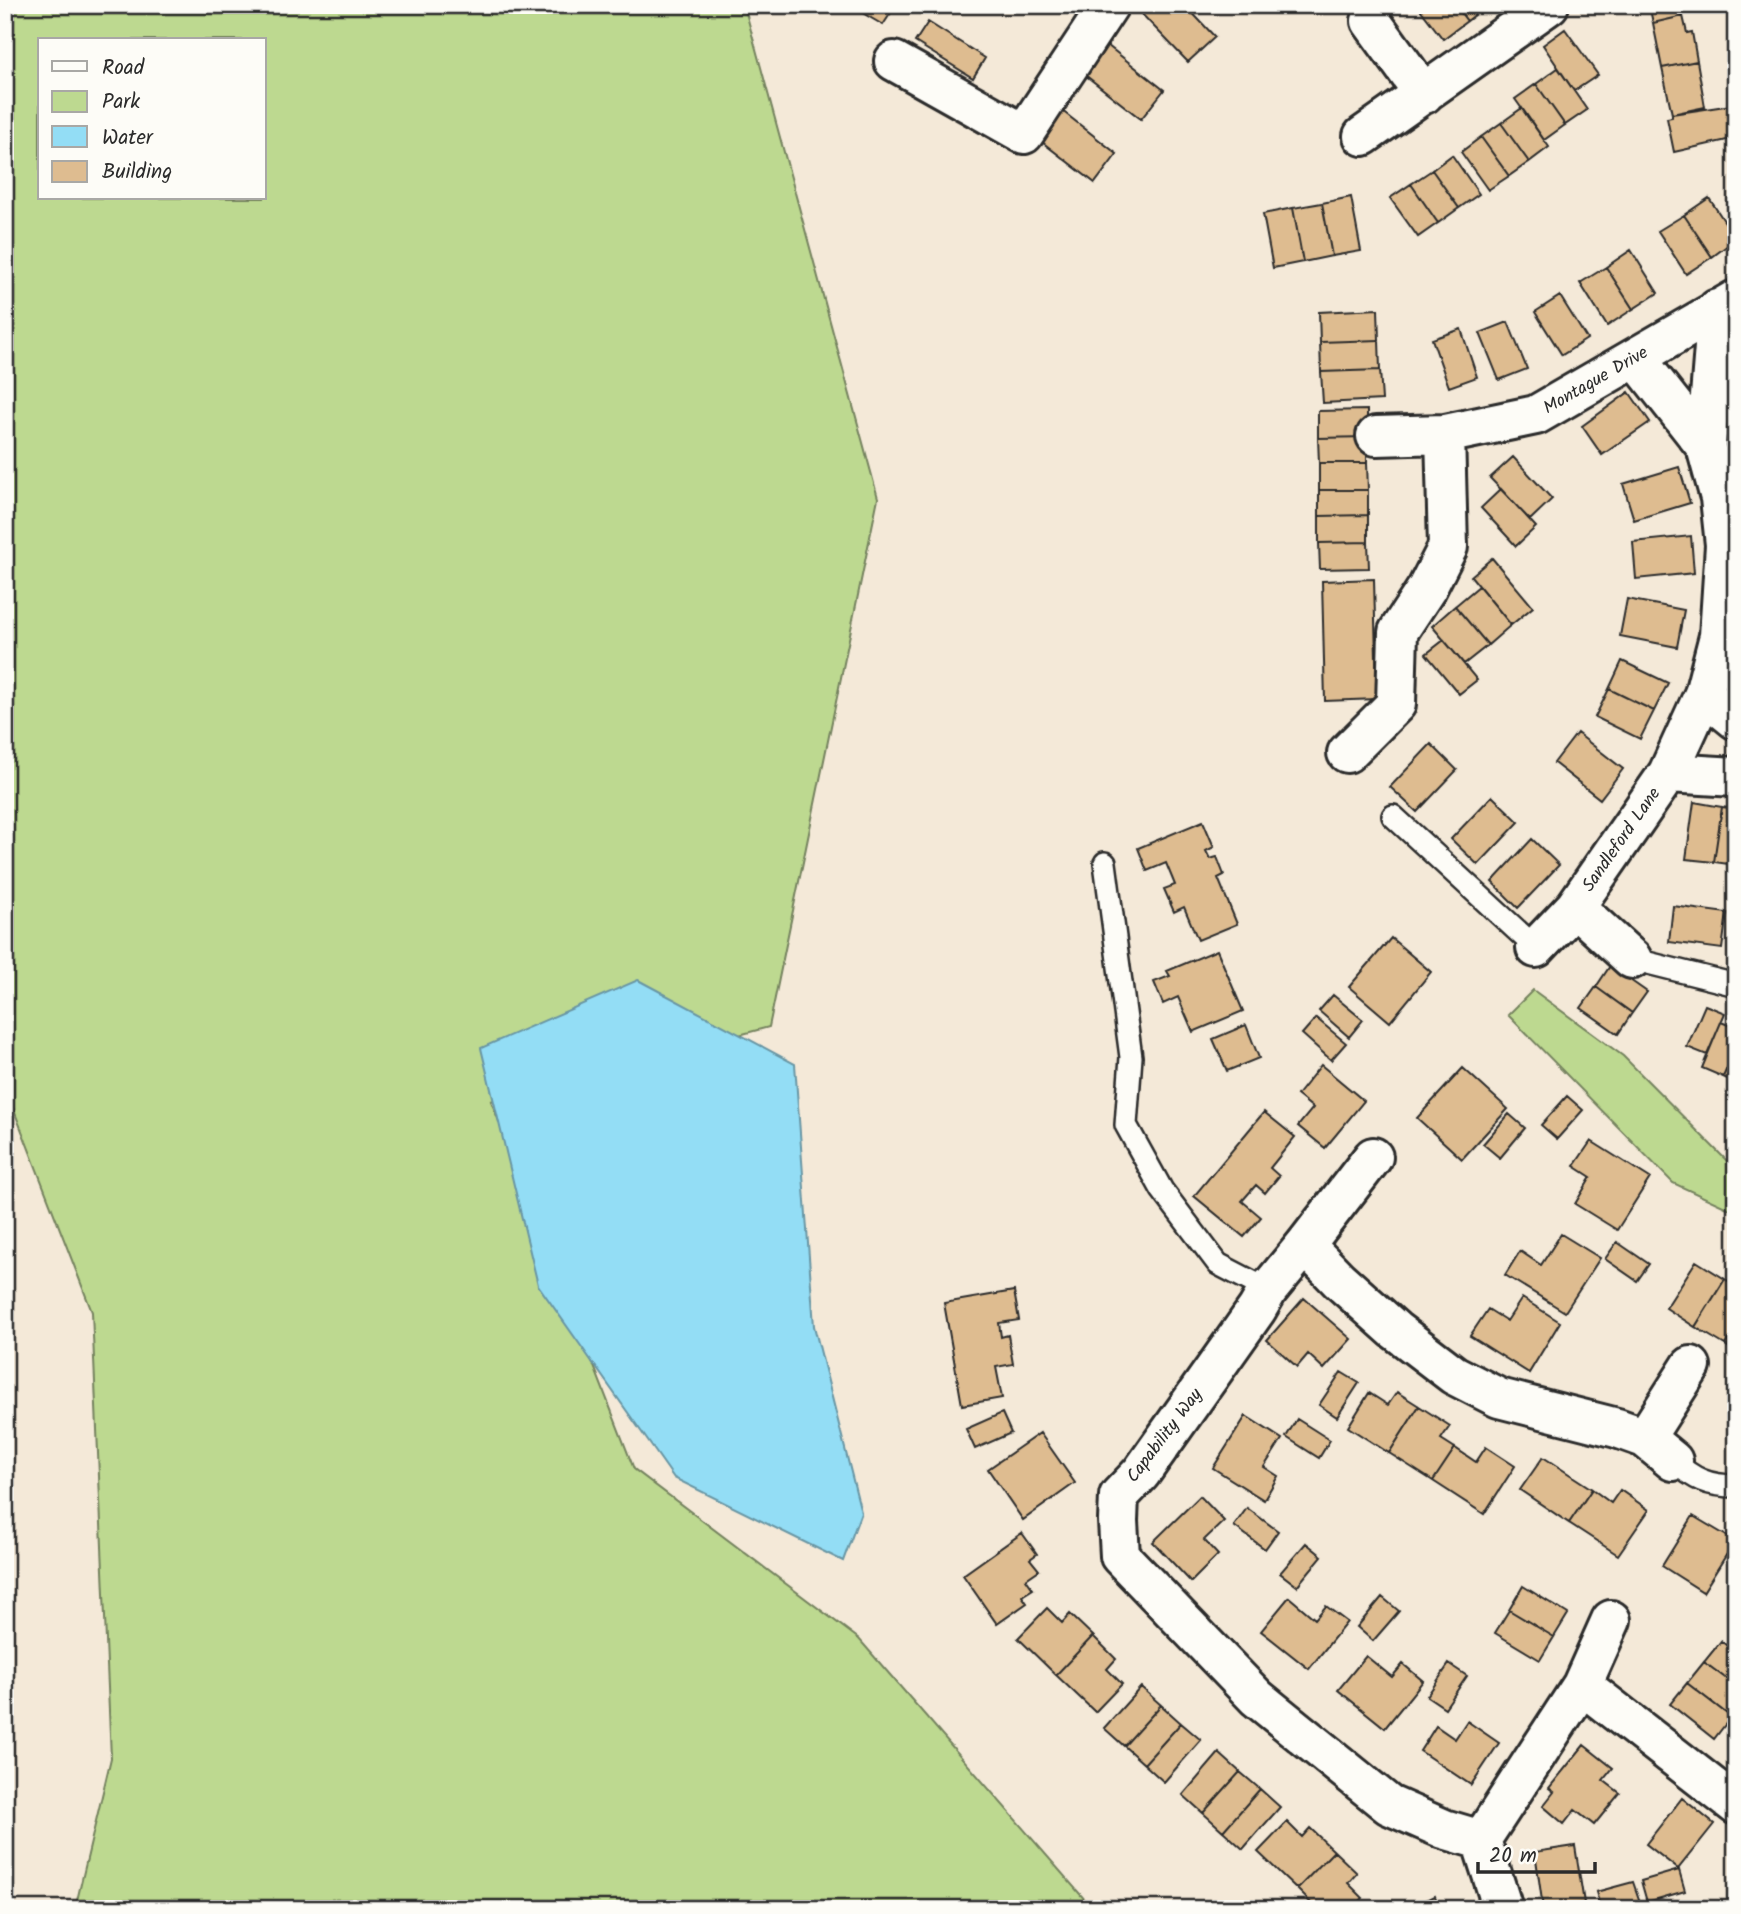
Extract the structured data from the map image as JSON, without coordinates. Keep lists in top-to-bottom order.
{
  "streets": {
    "street": ["Montague Drive", "Sandleford Lane", "Capability Way"]
  },
  "crossings": [
    ["Montague Drive", "Sandleford Lane"]
  ],
  "legend": [
    "Road",
    "Park",
    "Water",
    "Building"
  ],
  "scale_bar": "20 m"
}
